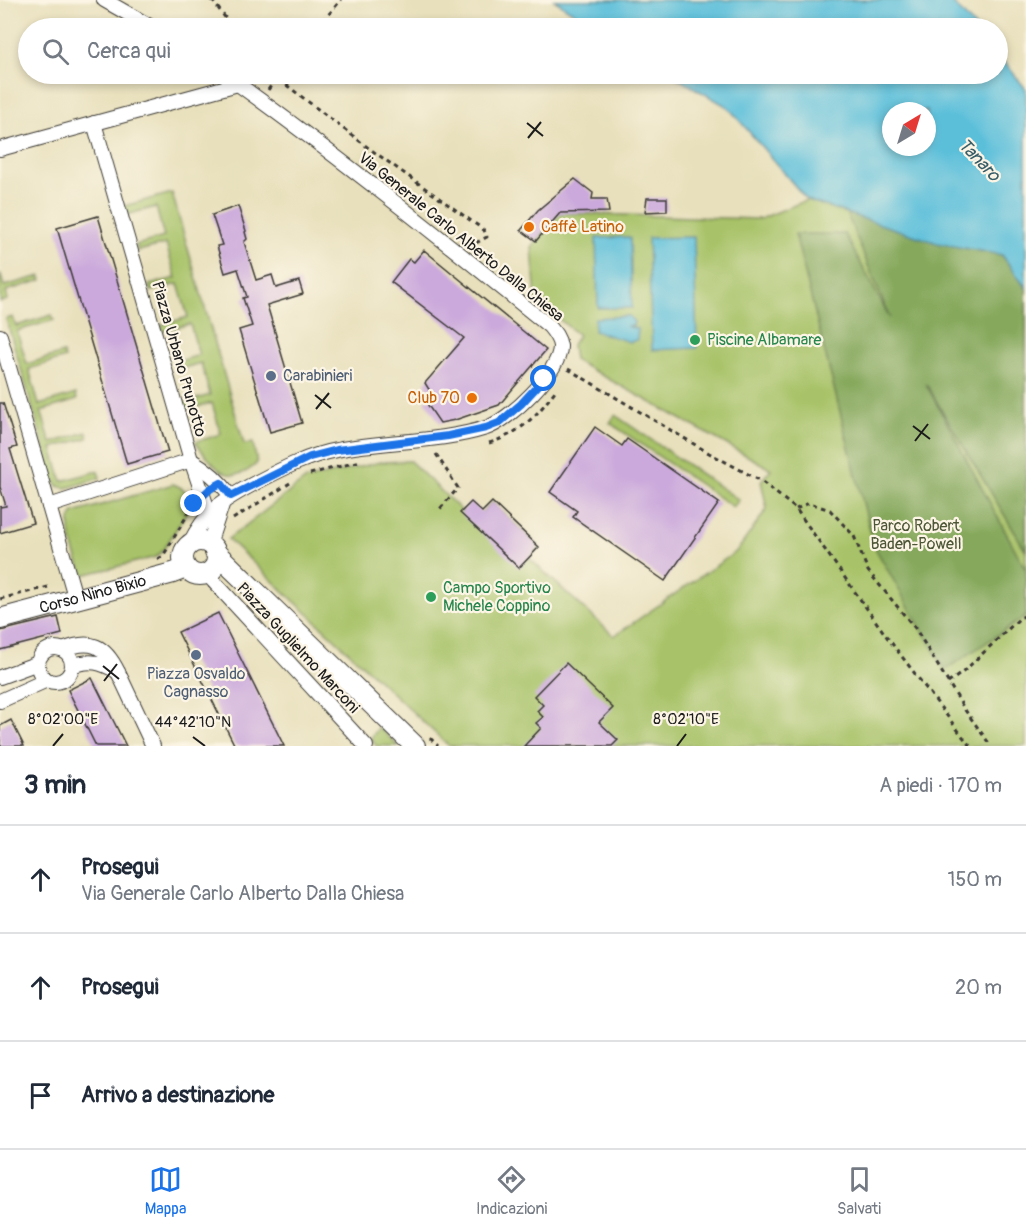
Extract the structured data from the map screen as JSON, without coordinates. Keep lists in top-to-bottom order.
{
  "streets": {
    "main road": ["Corso Nino Bixio"],
    "street": ["Via Generale Carlo Alberto Dalla Chiesa", "Piazza Urbano Prunotto", "Piazza Guglielmo Marconi"]
  },
  "crossings": [
    ["Corso Nino Bixio", "Piazza Guglielmo Marconi"]
  ],
  "water": ["Tanaro"],
  "parks": ["Parco Robert Baden-Powell"],
  "places": [
    "Caffè Latino",
    "Piscine Albamare",
    "Carabinieri",
    "Club 70",
    "Campo Sportivo Michele Coppino",
    "Piazza Osvaldo Cagnasso"
  ],
  "north": "top right",
  "page": {
    "search": "Cerca qui",
    "heading": ["3 min", "A piedi · 170 m"],
    "list": [
      ["Prosegui", "Via Generale Carlo Alberto Dalla Chiesa", "150 m"],
      ["Prosegui", "20 m"],
      "Arrivo a destinazione"
    ],
    "nav": ["Mappa", "Indicazioni", "Salvati"]
  },
  "coordinates": ["8°02'00\"E", "8°02'10\"E", "44°42'10\"N"]
}
